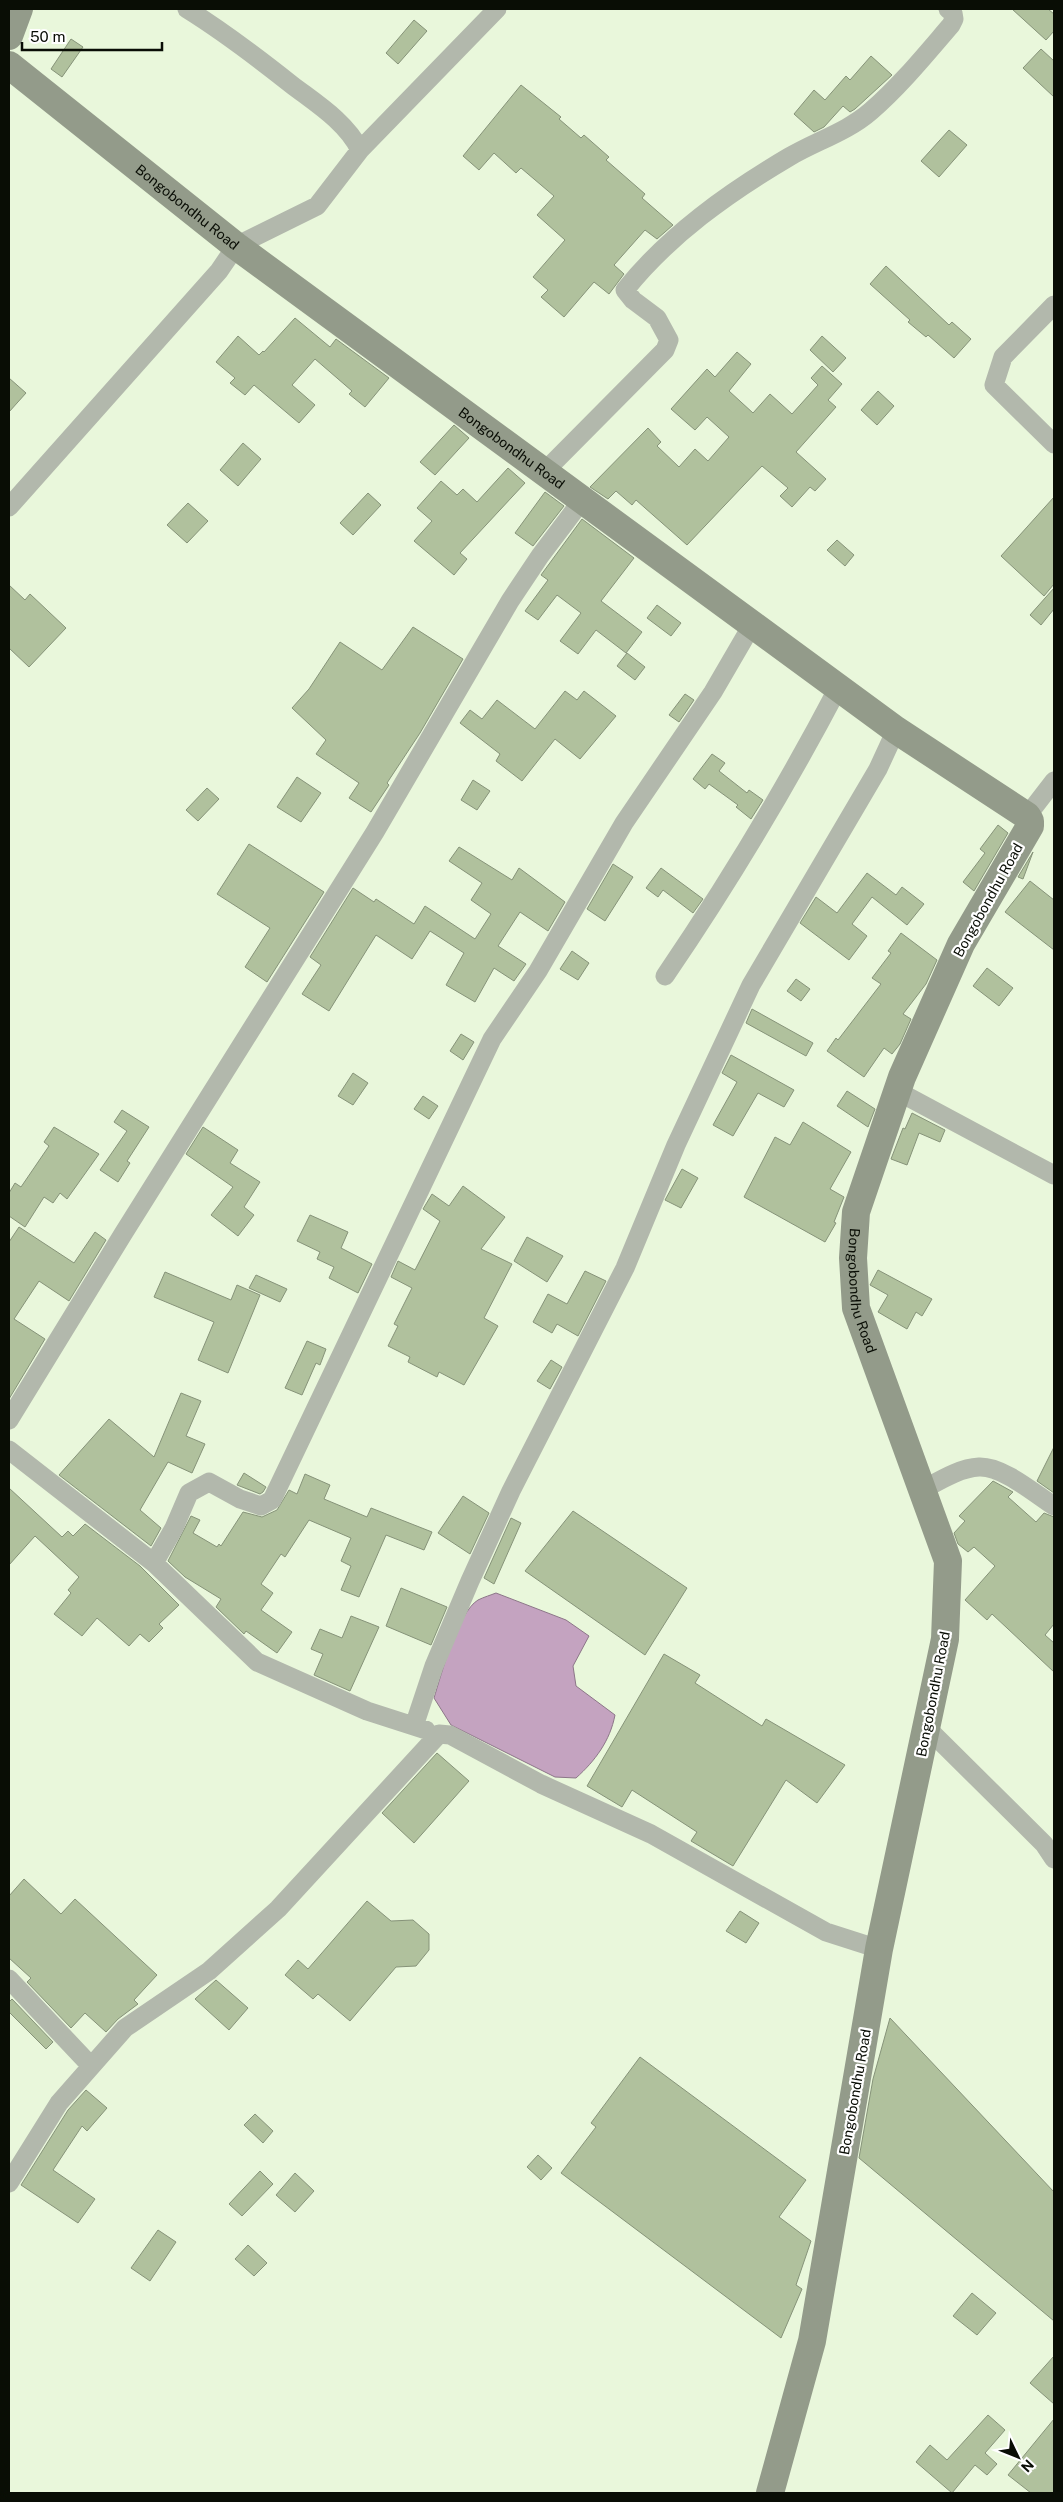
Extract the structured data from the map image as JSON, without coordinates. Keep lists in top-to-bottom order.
{
  "streets": {
    "street": ["Bongobondhu Road"]
  },
  "scale_bar": "50 m",
  "north": "bottom right"
}
